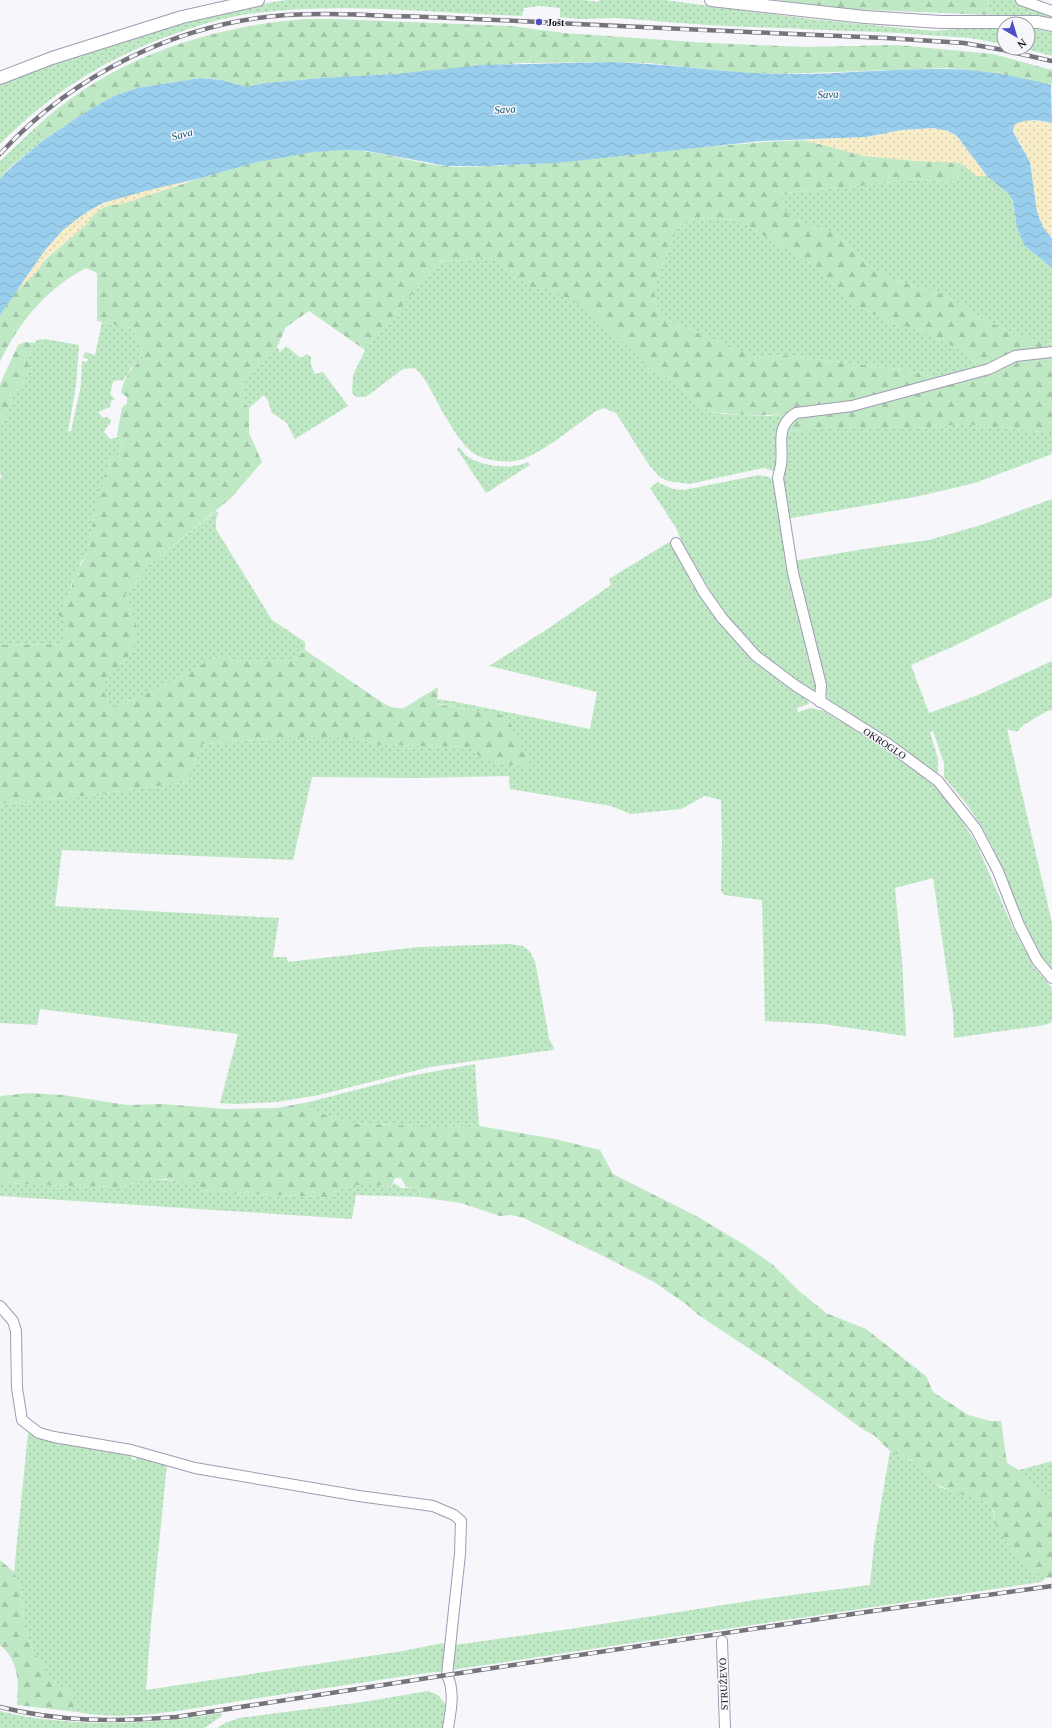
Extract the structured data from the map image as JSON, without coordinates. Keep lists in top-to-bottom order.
{
  "streets": {
    "street": ["OKROGLO", "STRUŽEVO"]
  },
  "water": ["Sava"],
  "places": ["Jošt"],
  "north": "bottom right"
}
